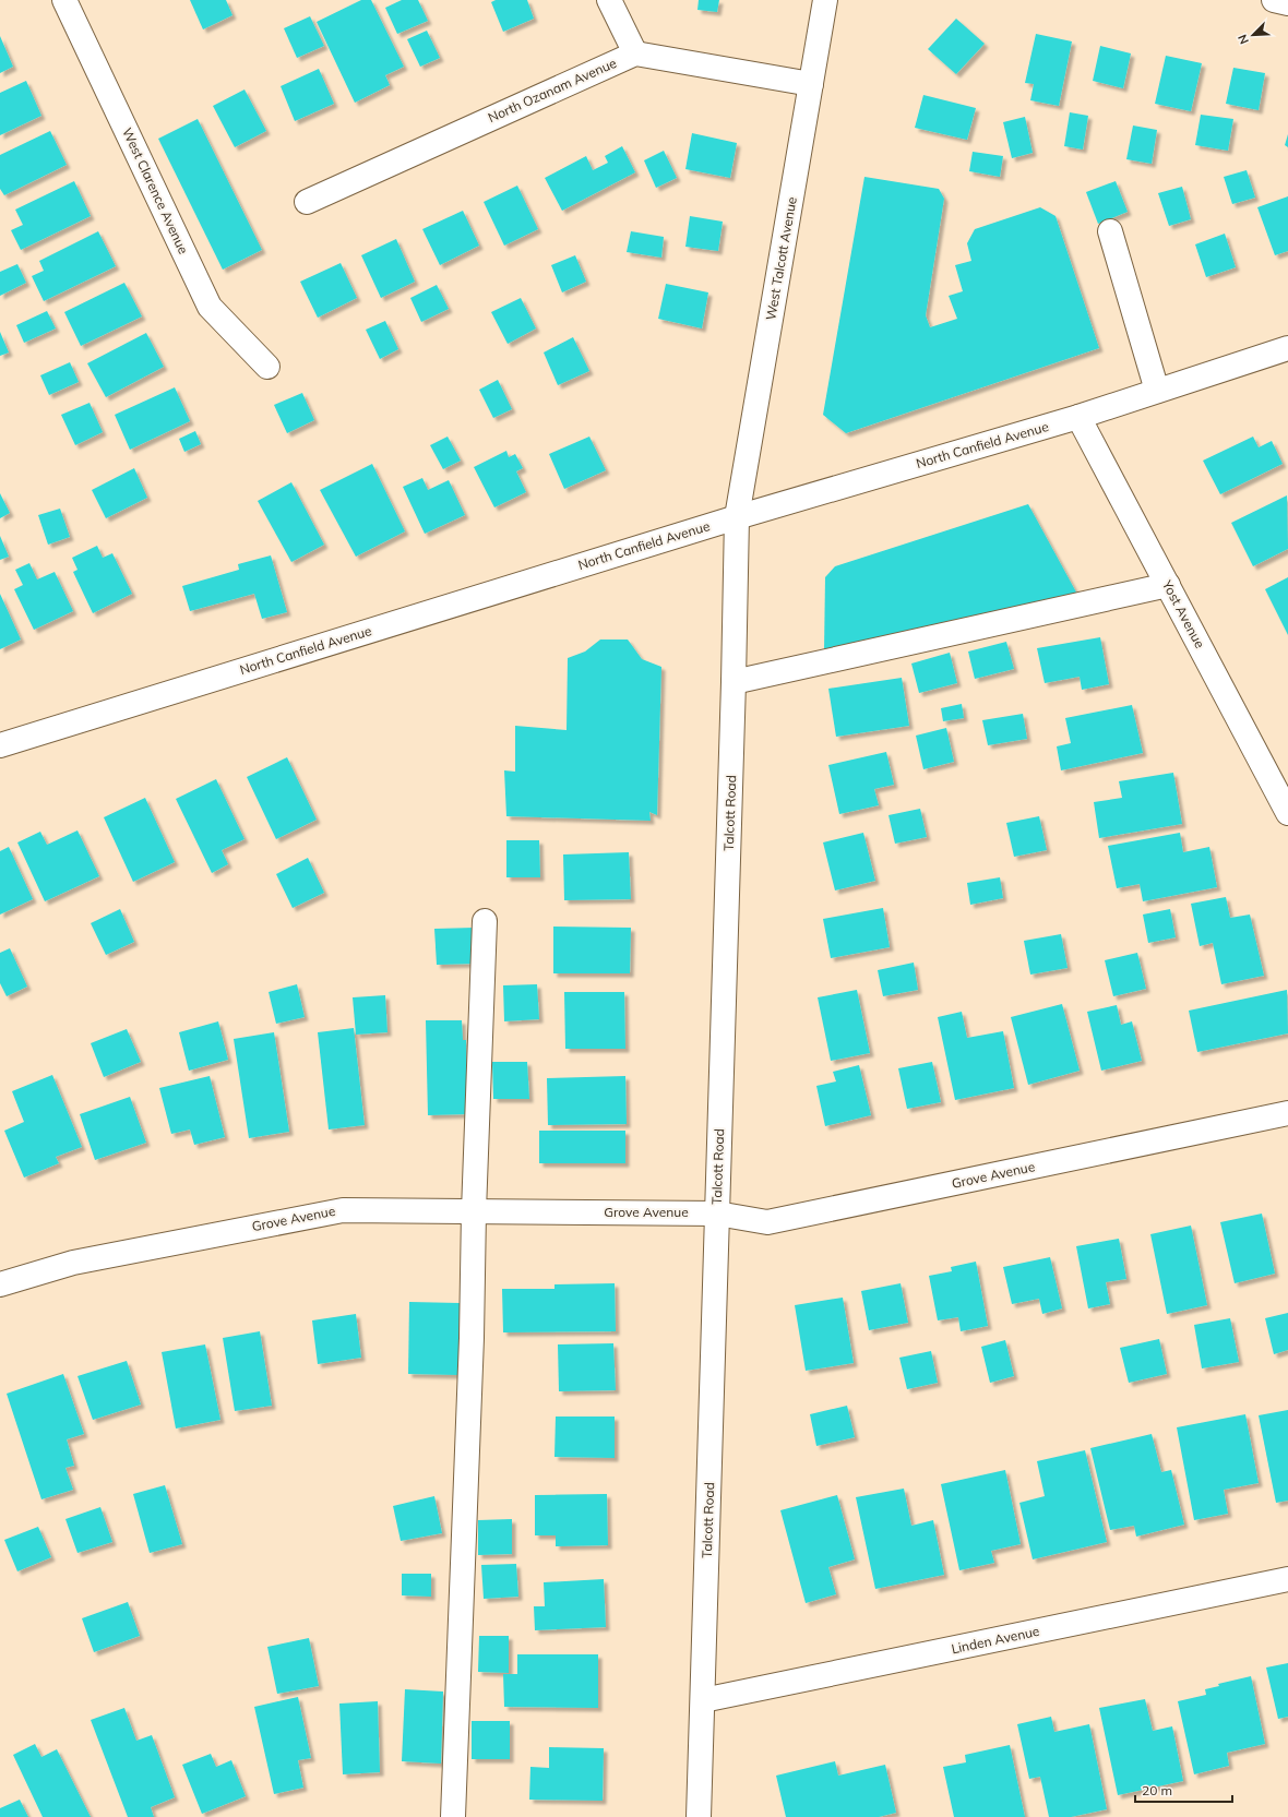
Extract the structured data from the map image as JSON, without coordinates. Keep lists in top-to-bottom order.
{
  "streets": {
    "street": [
      "North Ozanam Avenue",
      "West Clarence Avenue",
      "West Talcott Avenue",
      "North Canfield Avenue",
      "Yost Avenue",
      "Talcott Road",
      "Grove Avenue",
      "Linden Avenue"
    ]
  },
  "crossings": [
    ["West Talcott Avenue", "North Canfield Avenue"],
    ["West Talcott Avenue", "Talcott Road"],
    ["North Canfield Avenue", "Yost Avenue"],
    ["North Canfield Avenue", "Talcott Road"],
    ["Talcott Road", "Grove Avenue"],
    ["Talcott Road", "Linden Avenue"]
  ],
  "scale_bar": "20 m",
  "north": "bottom left"
}
